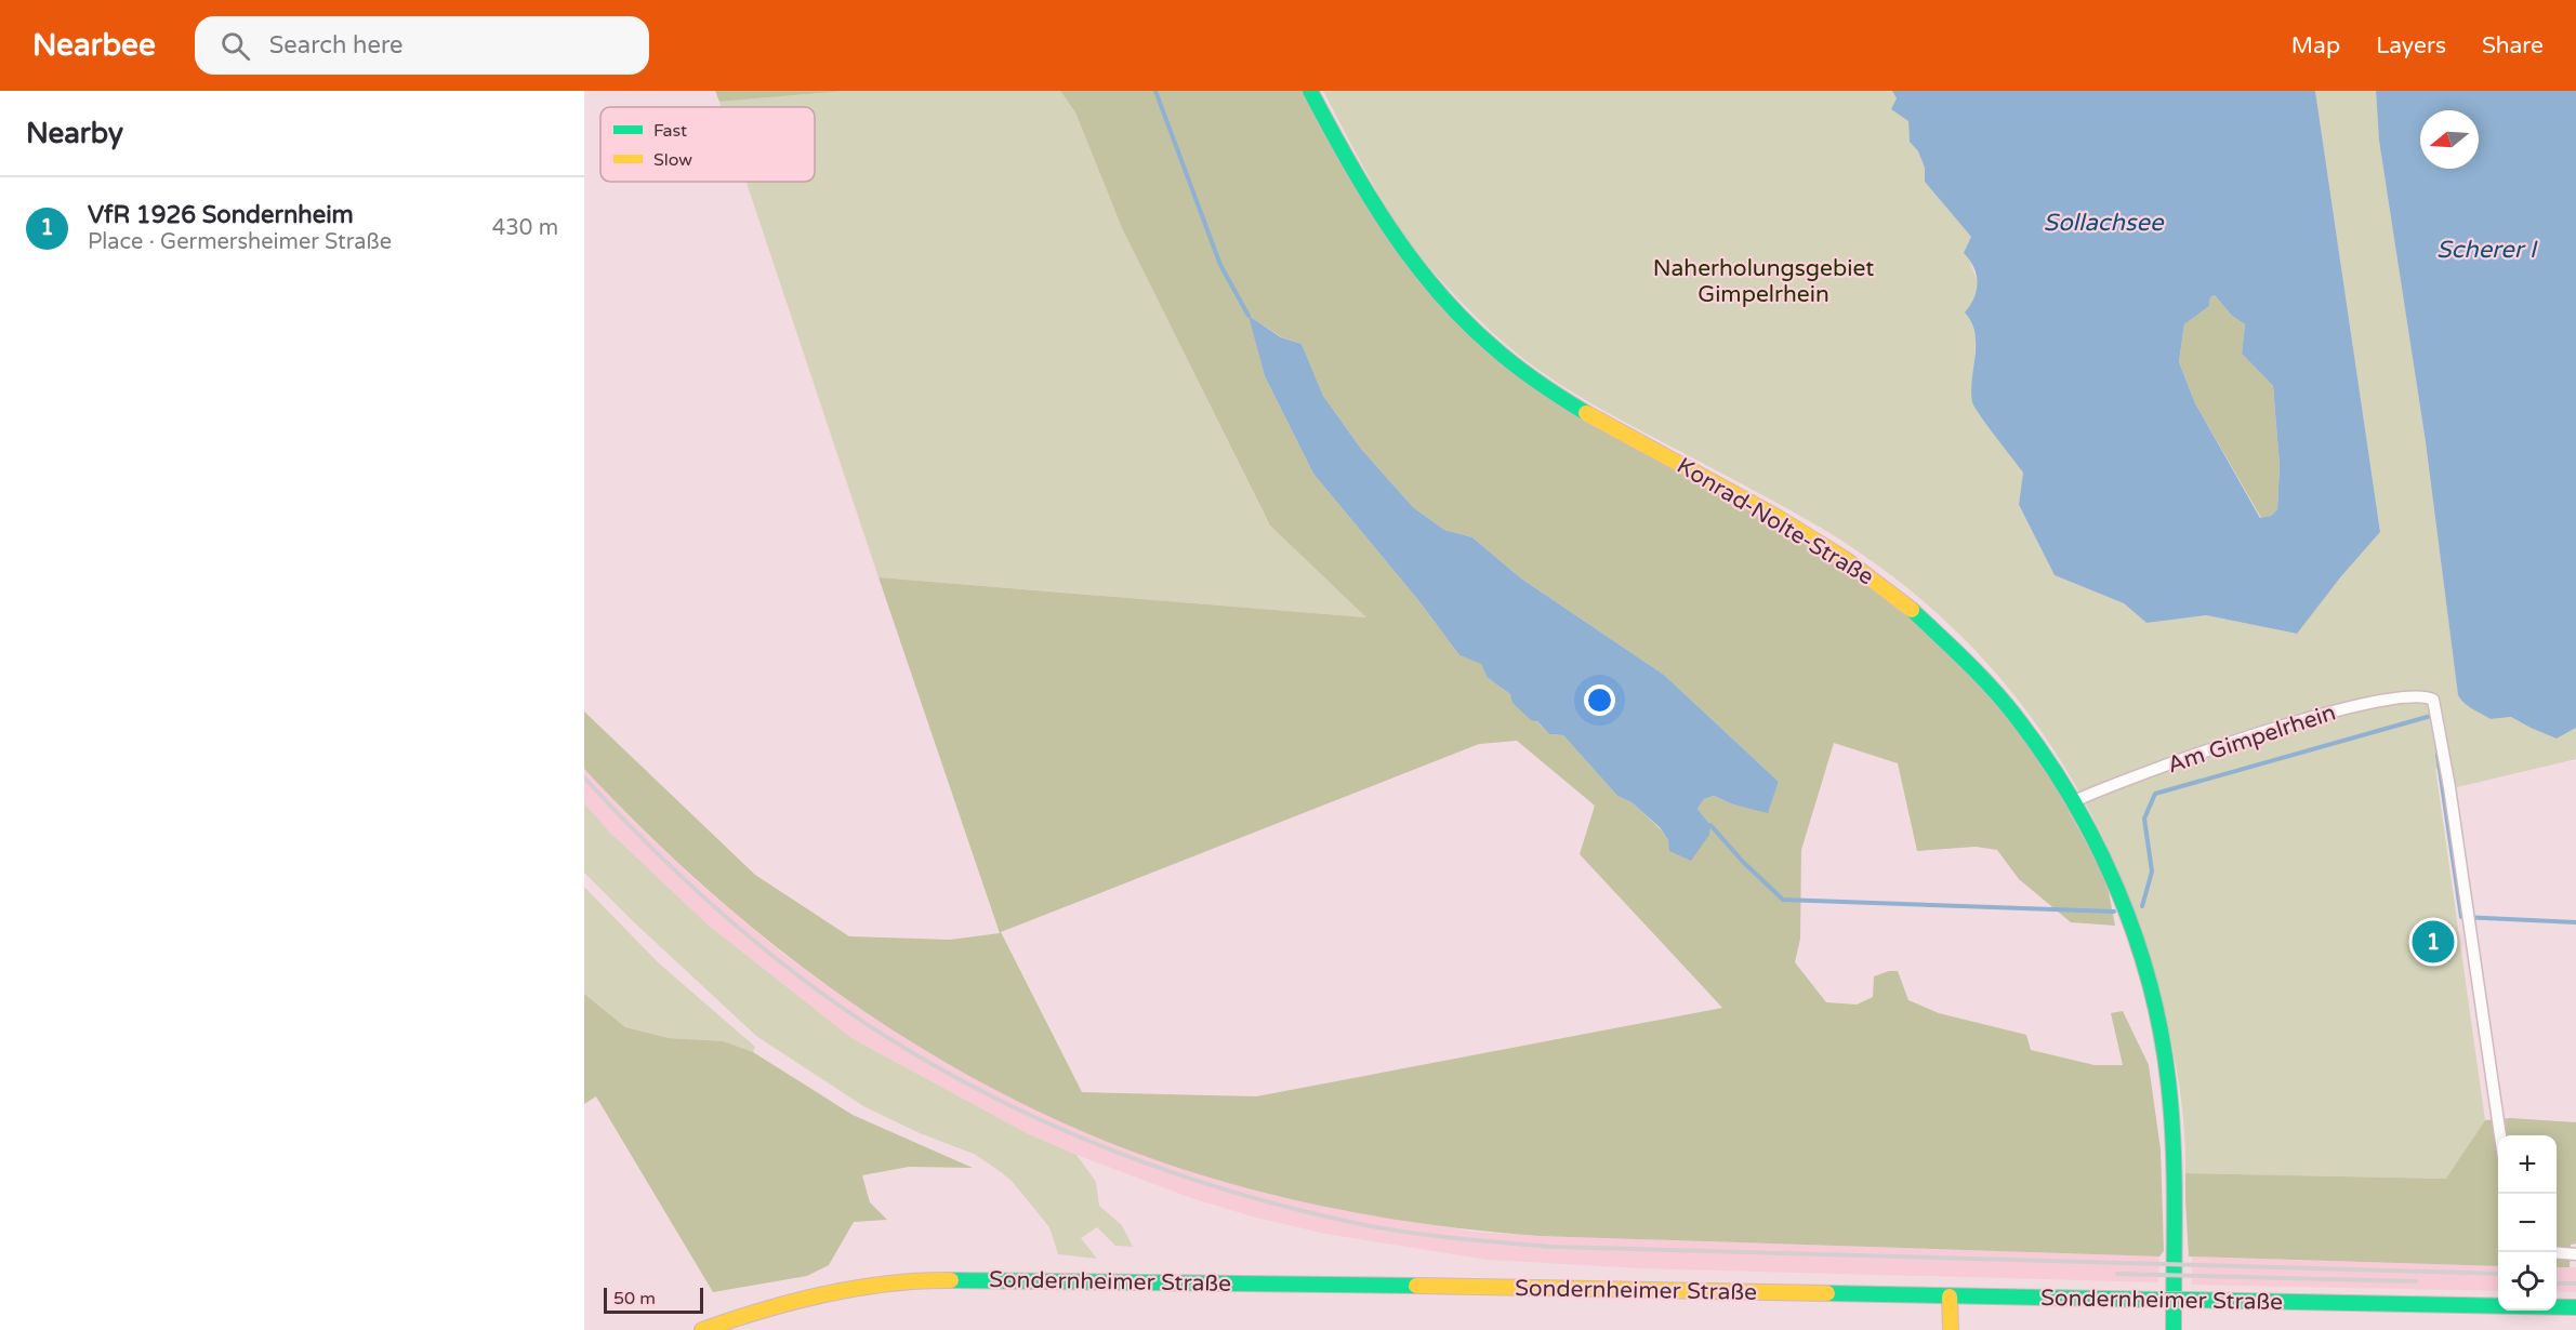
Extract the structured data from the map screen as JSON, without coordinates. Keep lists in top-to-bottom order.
{
  "streets": {
    "main road": ["Konrad-Nolte-Straße", "Sondernheimer Straße"],
    "street": ["Am Gimpelrhein"]
  },
  "crossings": [
    ["Konrad-Nolte-Straße", "Am Gimpelrhein"]
  ],
  "water": ["Sollachsee", "Scherer I"],
  "parks": ["Naherholungsgebiet Gimpelrhein"],
  "legend": ["Fast", "Slow"],
  "scale_bar": "50 m",
  "north": "left",
  "page": {
    "header": "Nearbee",
    "search": "Search here",
    "nav": ["Map", "Layers", "Share"],
    "heading": "Nearby",
    "list": [
      {
        "mark": "1",
        "name": "VfR 1926 Sondernheim",
        "note": "Place · Germersheimer Straße",
        "value": "430 m"
      }
    ],
    "pins": "1",
    "map_buttons": ["+", "−"],
    "scale": "50 m"
  }
}
